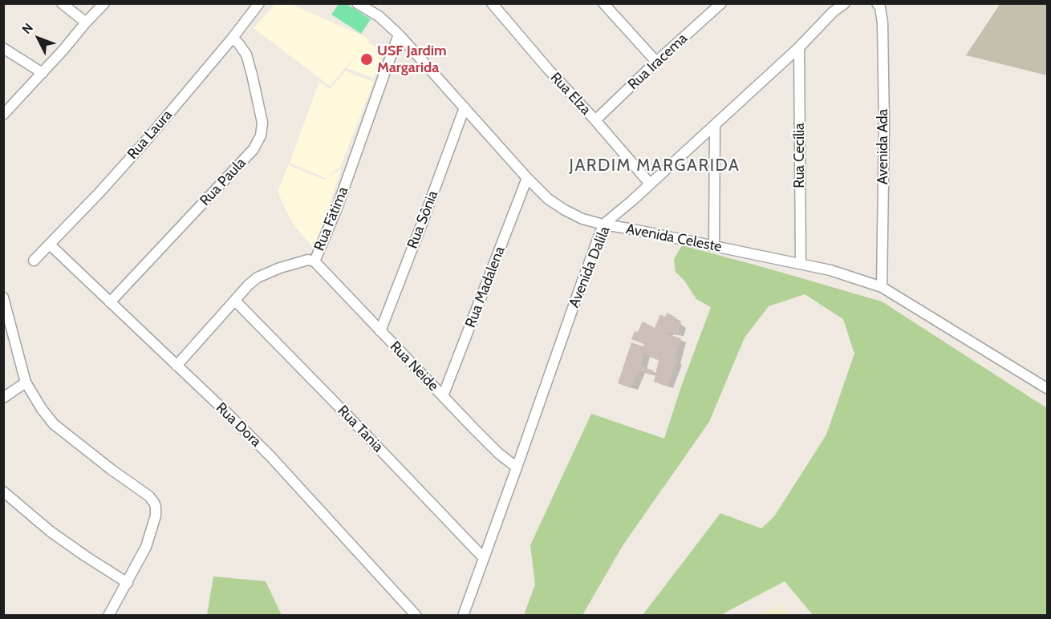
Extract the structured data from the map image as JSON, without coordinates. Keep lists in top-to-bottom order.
{
  "streets": {
    "street": [
      "Rua Iracema",
      "Rua Elza",
      "Rua Laura",
      "Avenida Ada",
      "Rua Cecília",
      "Rua Paula",
      "Rua Fátima",
      "Rua Sônia",
      "Avenida Celeste",
      "Avenida Dalila",
      "Rua Madalena",
      "Rua Neide",
      "Rua Dora",
      "Rua Tania"
    ]
  },
  "crossings": [
    ["Rua Iracema", "Rua Elza"],
    ["Rua Elza", "Avenida Dalila"],
    ["Rua Laura", "Rua Paula"],
    ["Rua Laura", "Rua Dora"],
    ["Avenida Ada", "Avenida Celeste"],
    ["Rua Cecília", "Avenida Celeste"],
    ["Rua Cecília", "Avenida Dalila"],
    ["Rua Paula", "Rua Dora"],
    ["Rua Fátima", "Avenida Celeste"],
    ["Rua Fátima", "Rua Neide"],
    ["Rua Fátima", "Rua Dora"],
    ["Rua Fátima", "Rua Tania"],
    ["Rua Sônia", "Avenida Celeste"],
    ["Rua Sônia", "Rua Neide"],
    ["Avenida Celeste", "Avenida Dalila"],
    ["Avenida Celeste", "Rua Madalena"],
    ["Avenida Dalila", "Rua Neide"],
    ["Avenida Dalila", "Rua Tania"],
    ["Rua Madalena", "Rua Neide"]
  ],
  "districts": ["JARDIM MARGARIDA"],
  "places": ["USF Jardim Margarida"],
  "north": "top left"
}
